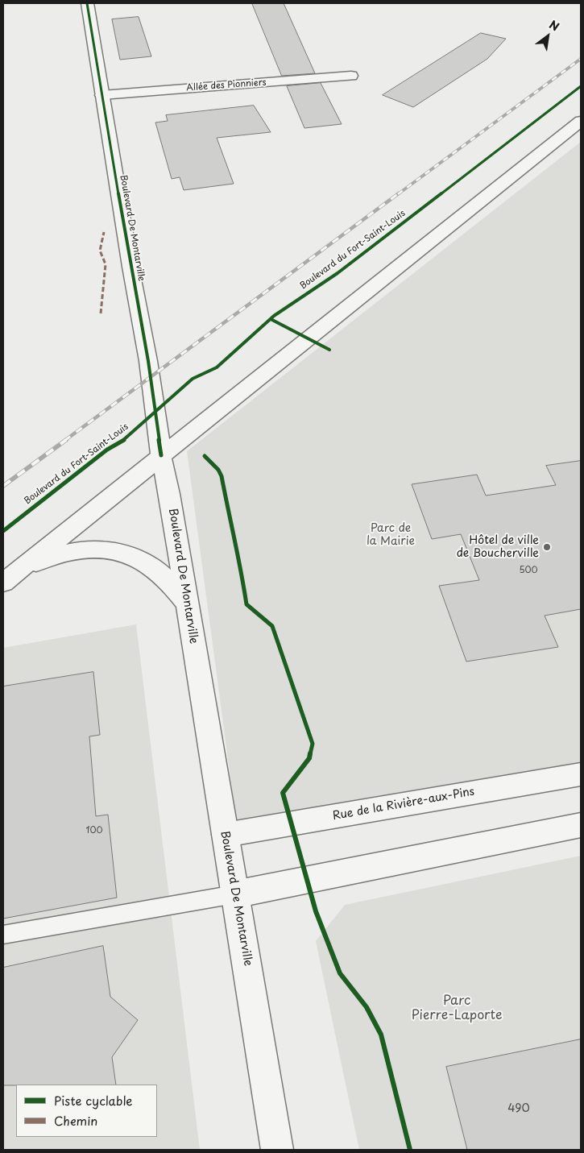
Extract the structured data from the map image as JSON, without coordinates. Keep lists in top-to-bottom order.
{
  "streets": {
    "street": ["Allée des Pionniers", "Boulevard De Montarville", "Rue de la Rivière-aux-Pins"],
    "cycle path": ["Boulevard du Fort-Saint-Louis"]
  },
  "crossings": [
    ["Allée des Pionniers", "Boulevard De Montarville"],
    ["Boulevard De Montarville", "Rue de la Rivière-aux-Pins"]
  ],
  "parks": ["Parc de la Mairie", "Parc Pierre-Laporte"],
  "places": ["Hôtel de ville de Boucherville"],
  "house_numbers": ["500", "100", "490"],
  "legend": ["Piste cyclable", "Chemin"],
  "north": "top right"
}
